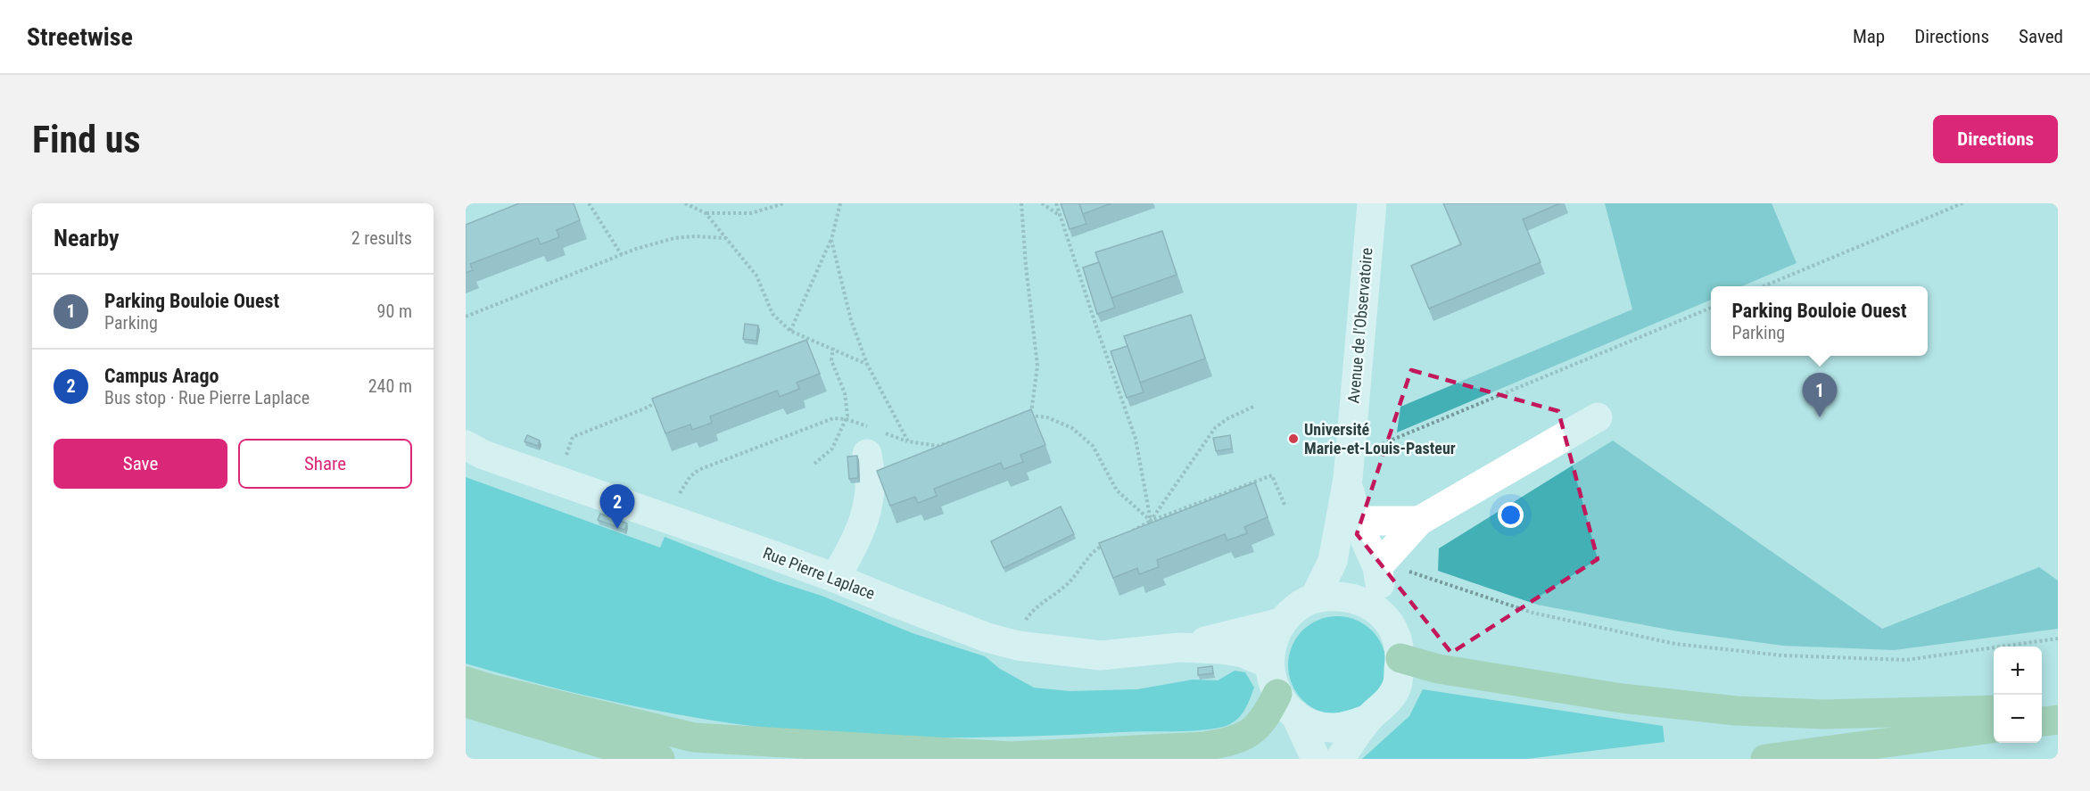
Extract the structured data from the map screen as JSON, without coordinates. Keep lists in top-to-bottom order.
{
  "streets": {
    "street": ["Avenue de l'Observatoire", "Rue Pierre Laplace"]
  },
  "crossings": [
    ["Avenue de l'Observatoire", "Rue Pierre Laplace"]
  ],
  "places": ["Université Marie-et-Louis-Pasteur"],
  "page": {
    "header": "Streetwise",
    "nav": ["Map", "Directions", "Saved"],
    "buttons": [
      "Directions",
      ["Save", "Share"]
    ],
    "title": "Find us",
    "heading": ["Nearby", "2 results"],
    "list": [
      {
        "mark": "1",
        "name": "Parking Bouloie Ouest",
        "note": "Parking",
        "value": "90 m"
      },
      {
        "mark": "2",
        "name": "Campus Arago",
        "note": "Bus stop · Rue Pierre Laplace",
        "value": "240 m"
      }
    ],
    "popup": ["Parking Bouloie Ouest", "Parking"],
    "pins": ["1", "2"],
    "map_buttons": ["+", "−"]
  }
}
